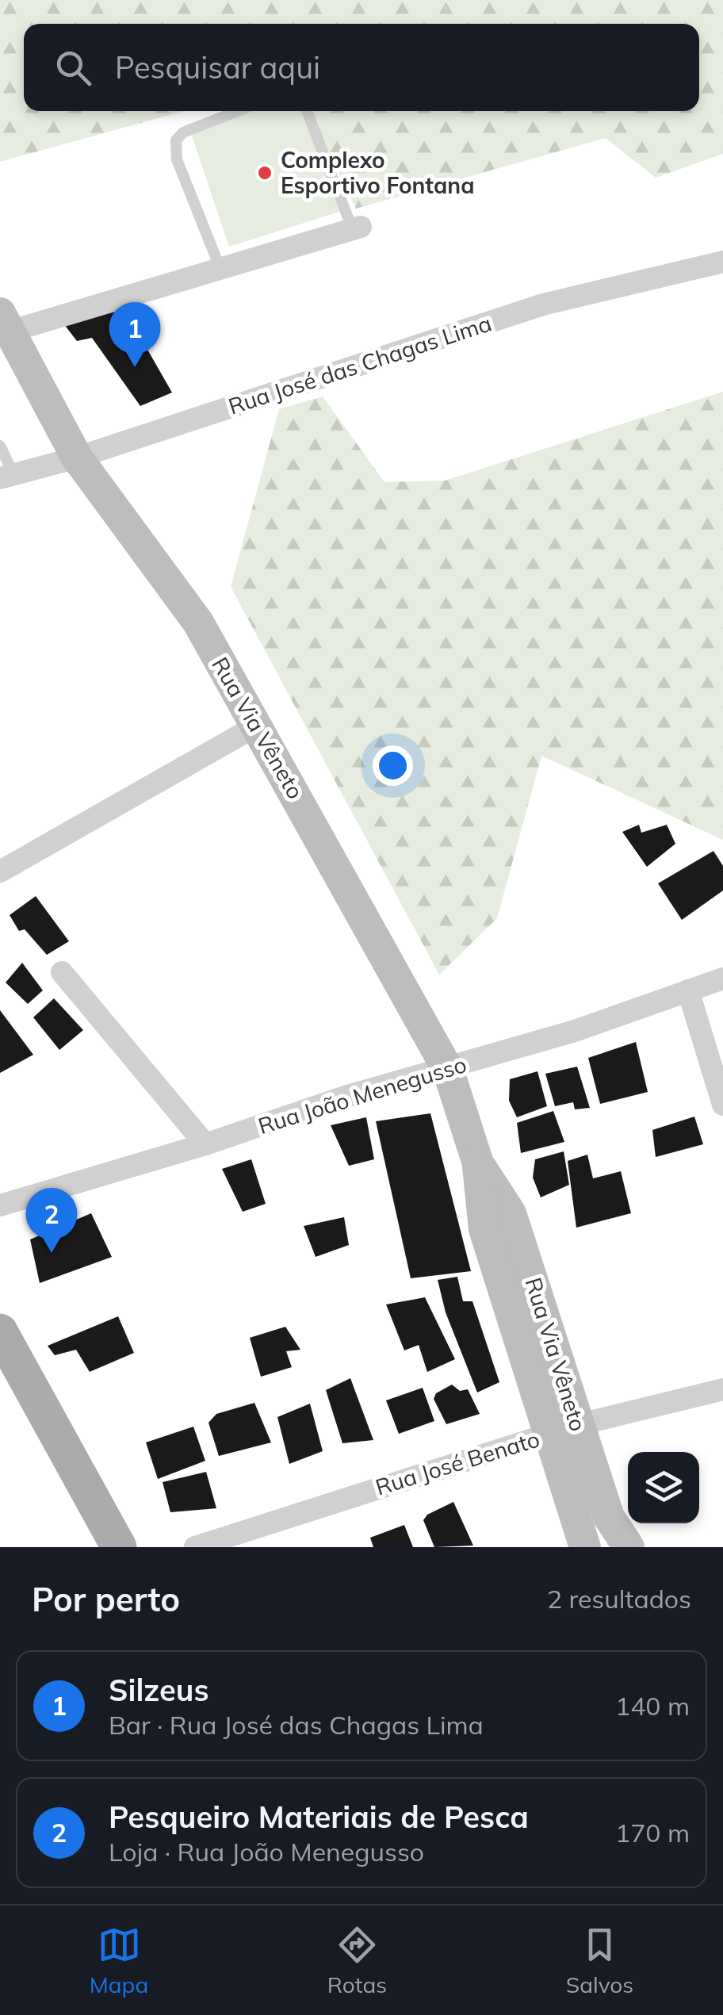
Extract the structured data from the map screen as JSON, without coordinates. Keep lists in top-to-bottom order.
{
  "streets": {
    "main road": ["Rua Via Vêneto"],
    "street": ["Rua José das Chagas Lima", "Rua João Menegusso", "Rua José Benato"]
  },
  "crossings": [
    ["Rua José das Chagas Lima", "Rua Via Vêneto"],
    ["Rua Via Vêneto", "Rua João Menegusso"],
    ["Rua Via Vêneto", "Rua José Benato"]
  ],
  "places": ["Complexo Esportivo Fontana"],
  "page": {
    "search": "Pesquisar aqui",
    "pins": ["1", "2"],
    "heading": ["Por perto", "2 resultados"],
    "list": [
      {
        "mark": "1",
        "name": "Silzeus",
        "note": "Bar · Rua José das Chagas Lima",
        "value": "140 m"
      },
      {
        "mark": "2",
        "name": "Pesqueiro Materiais de Pesca",
        "note": "Loja · Rua João Menegusso",
        "value": "170 m"
      }
    ],
    "nav": ["Mapa", "Rotas", "Salvos"]
  }
}
